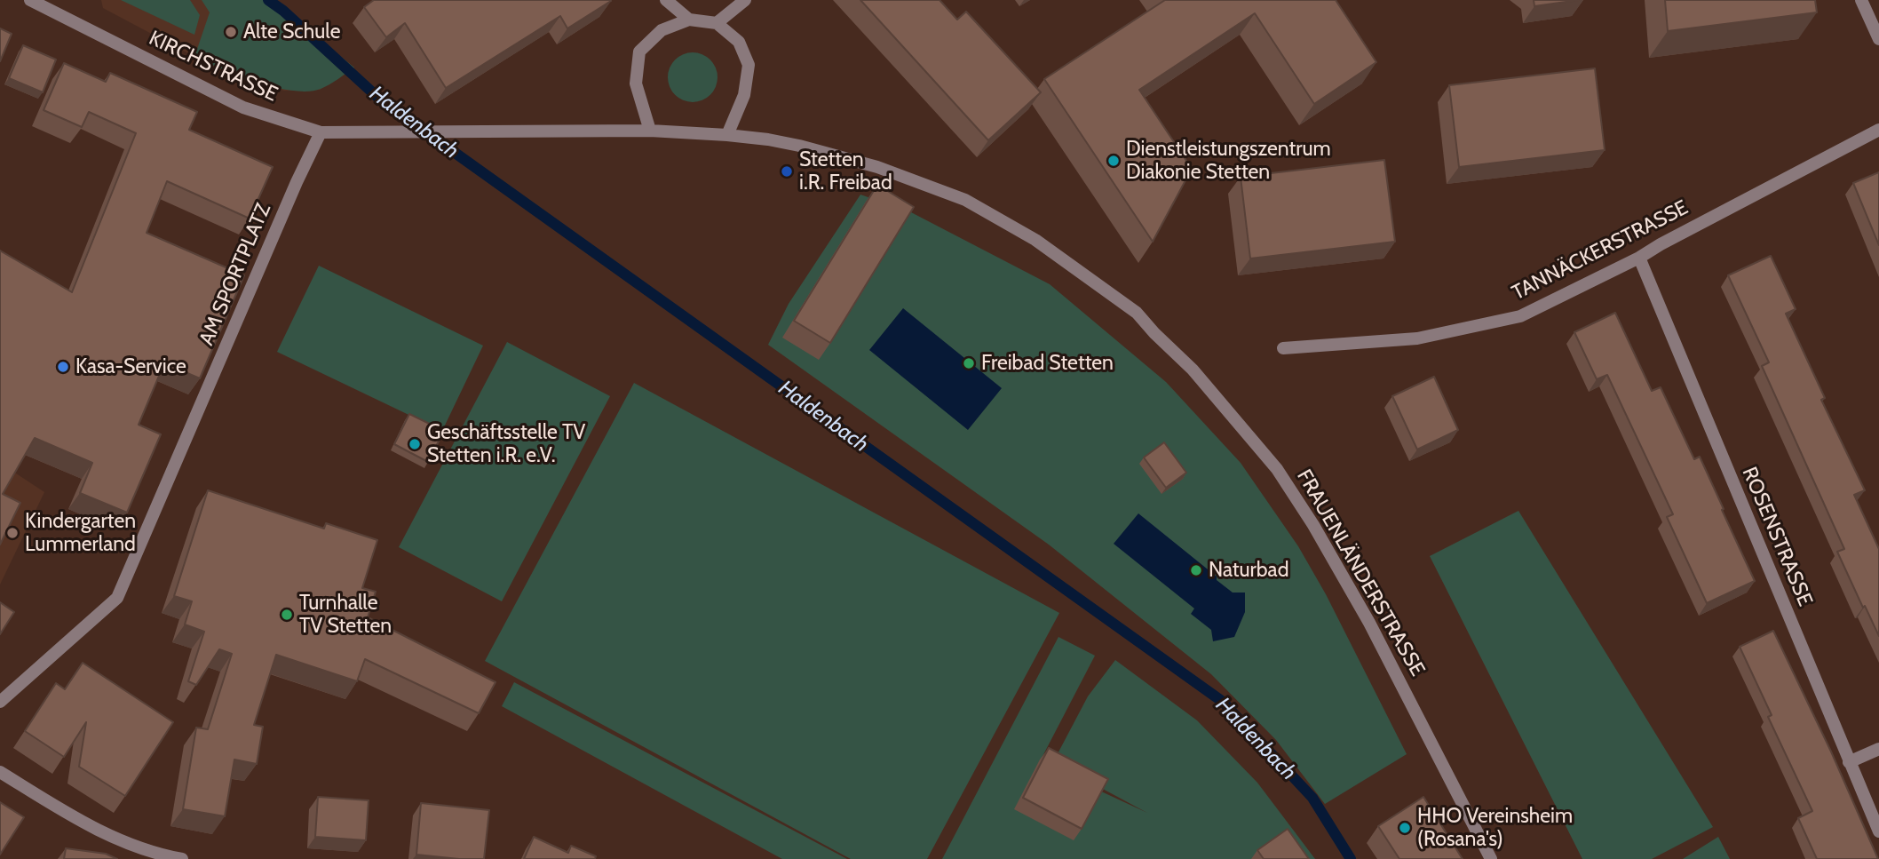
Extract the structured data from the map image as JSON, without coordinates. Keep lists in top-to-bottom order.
{
  "streets": {
    "street": [
      "KIRCHSTRASSE",
      "TANNÄCKERSTRASSE",
      "AM SPORTPLATZ",
      "ROSENSTRASSE",
      "FRAUENLÄNDERSTRASSE"
    ]
  },
  "crossings": [
    ["KIRCHSTRASSE", "AM SPORTPLATZ"],
    ["KIRCHSTRASSE", "FRAUENLÄNDERSTRASSE"],
    ["TANNÄCKERSTRASSE", "ROSENSTRASSE"]
  ],
  "water": ["Haldenbach"],
  "places": [
    "Alte Schule",
    "Dienstleistungszentrum Diakonie Stetten",
    "Stetten i.R. Freibad",
    "Freibad Stetten",
    "Kasa-Service",
    "Geschäftsstelle TV Stetten i.R. e.V.",
    "Kindergarten Lummerland",
    "Naturbad",
    "Turnhalle TV Stetten",
    "HHO Vereinsheim (Rosana's)"
  ]
}
